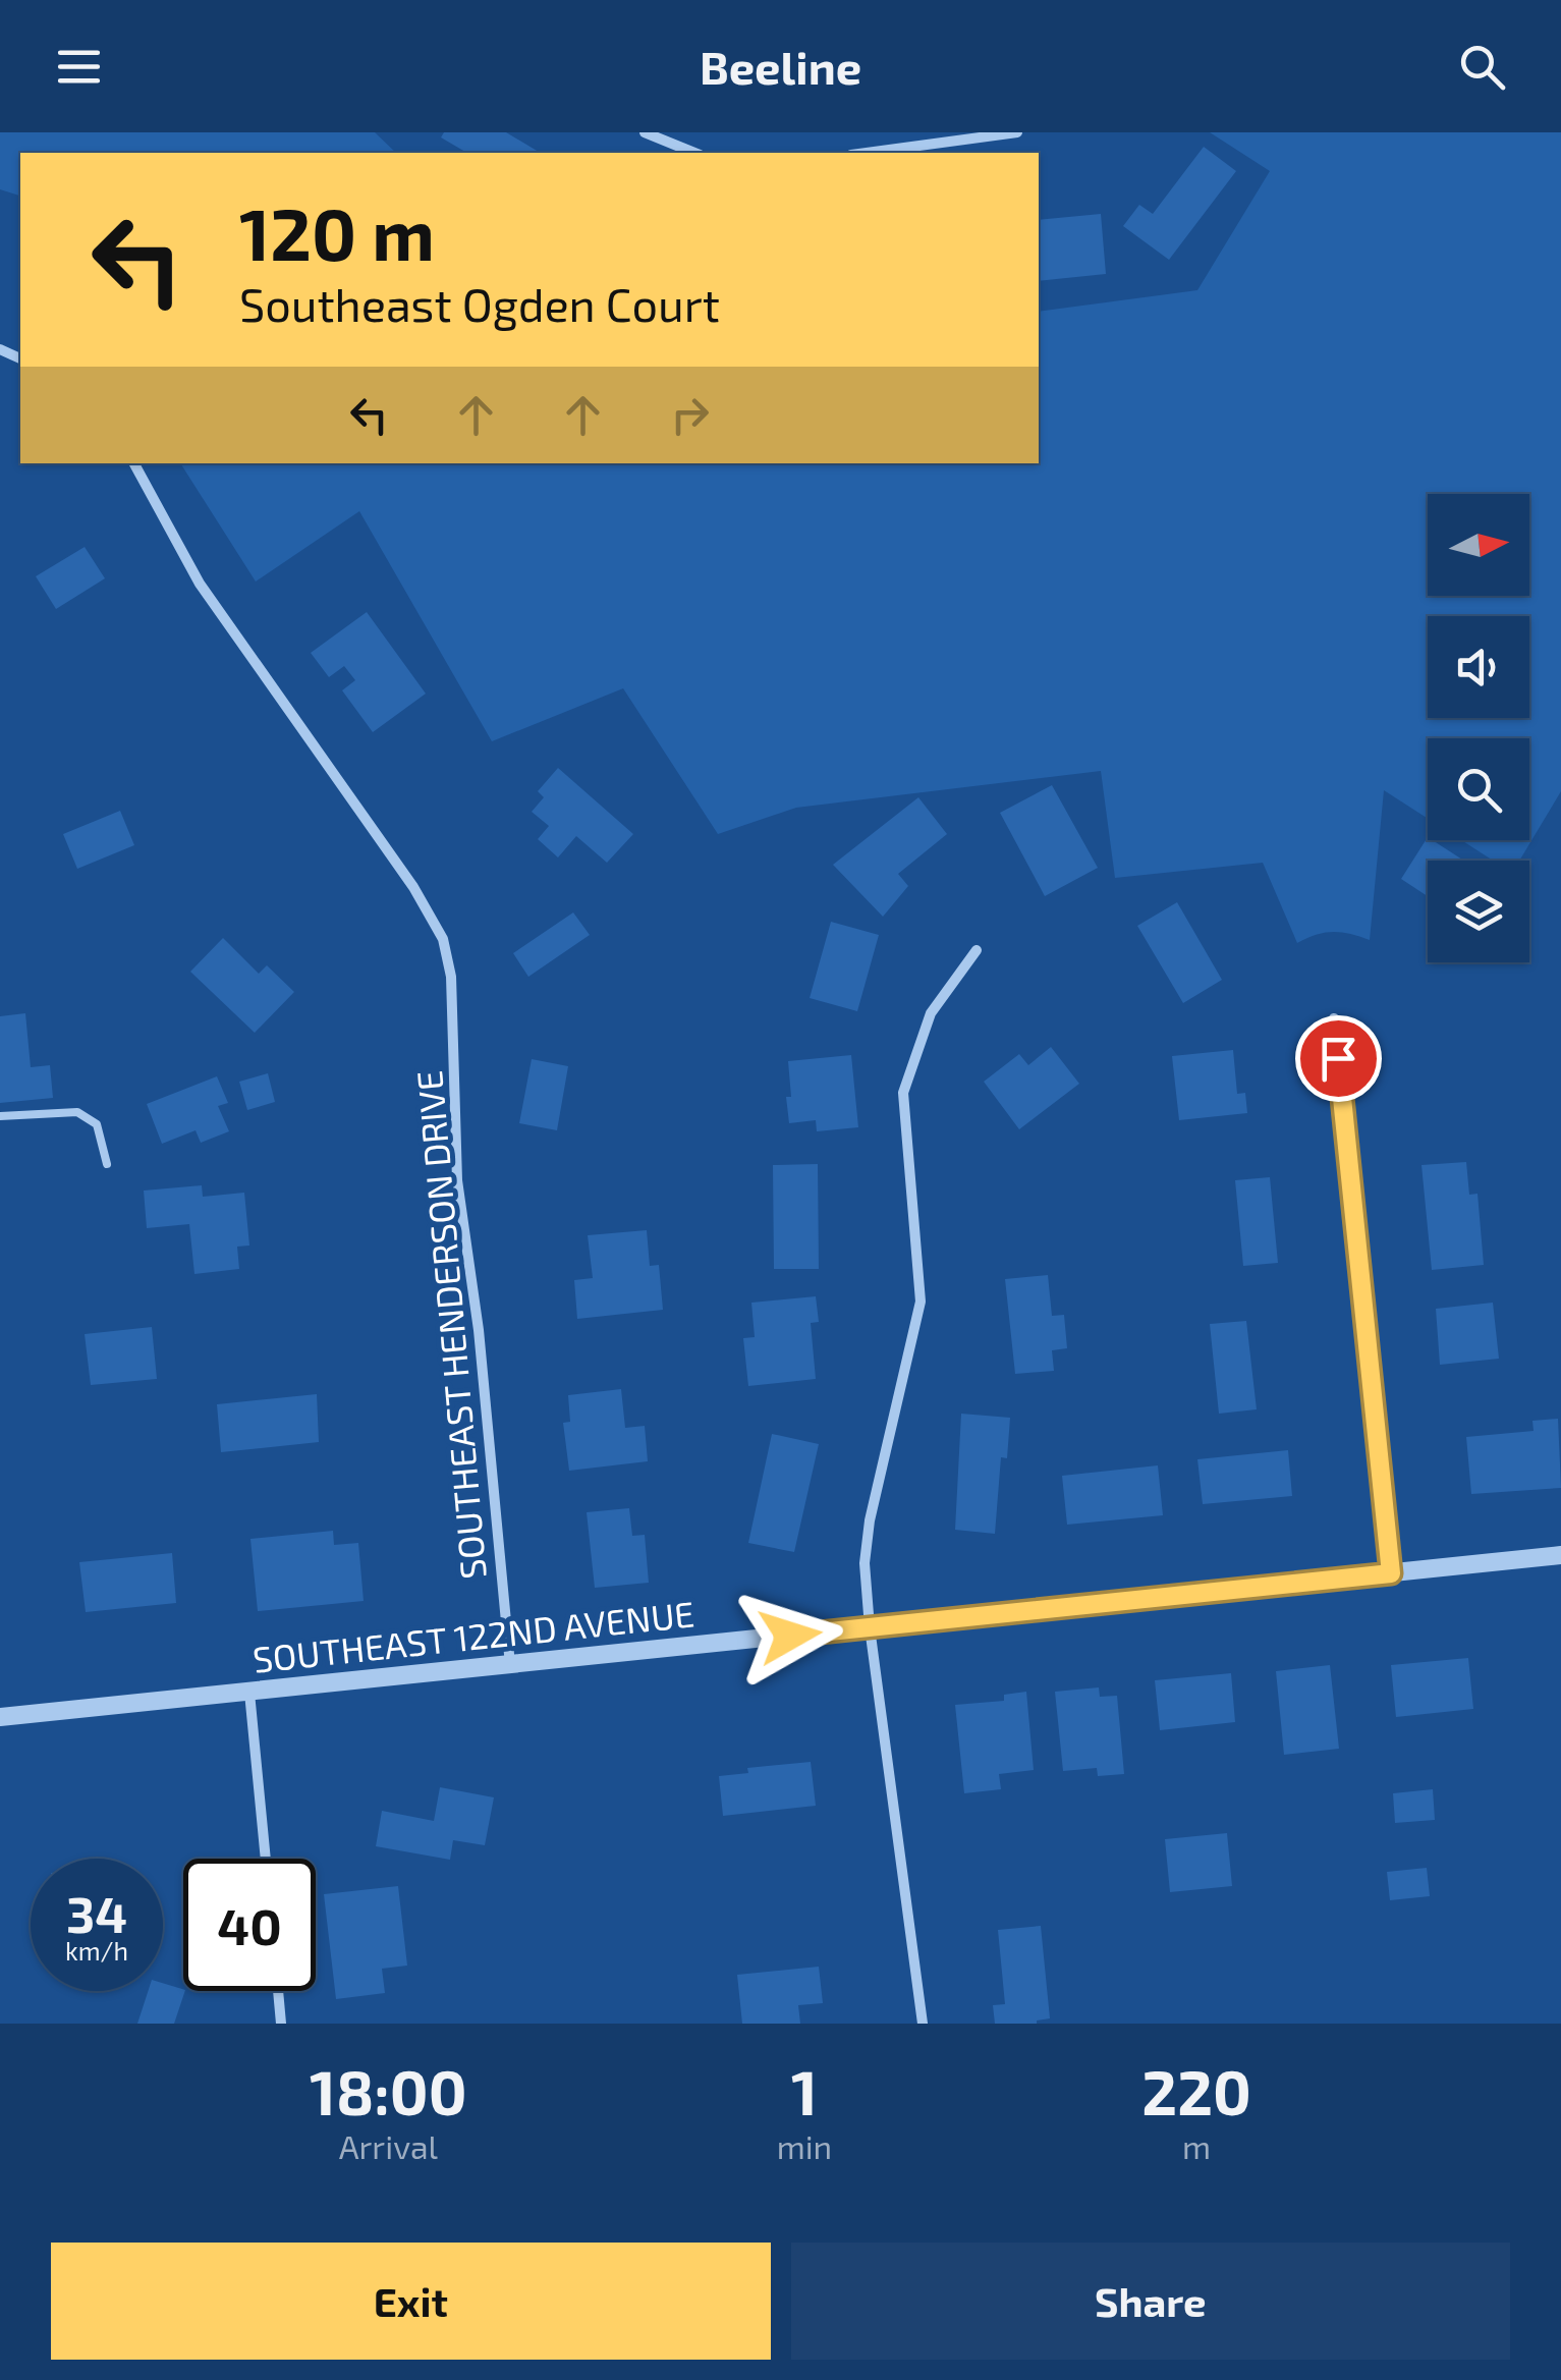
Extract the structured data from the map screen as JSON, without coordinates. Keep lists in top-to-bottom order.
{
  "streets": {
    "street": ["SOUTHEAST HENDERSON DRIVE", "SOUTHEAST 122ND AVENUE"]
  },
  "crossings": [
    ["SOUTHEAST HENDERSON DRIVE", "SOUTHEAST 122ND AVENUE"]
  ],
  "north": "right",
  "page": {
    "header": "Beeline",
    "turn": ["120 m", "Southeast Ogden Court"],
    "speed": "34 km/h",
    "limit": "40",
    "eta": [
      "18:00",
      "Arrival",
      "1",
      "min",
      "220",
      "m"
    ],
    "buttons": ["Exit", "Share"]
  }
}
